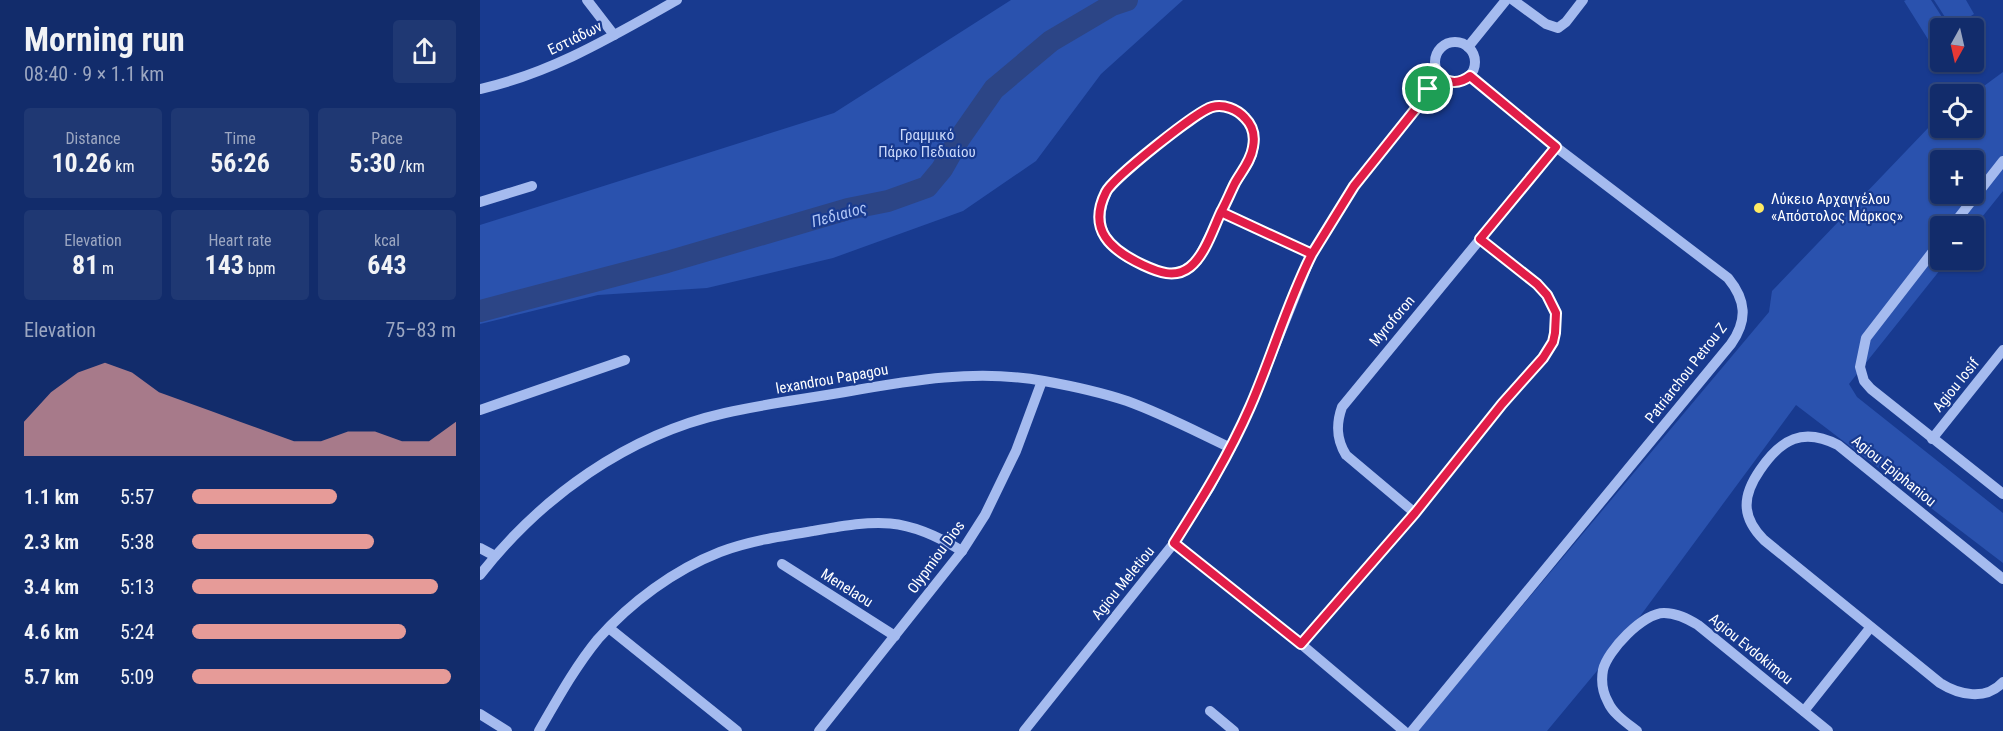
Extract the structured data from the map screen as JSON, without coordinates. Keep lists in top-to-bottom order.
{
  "streets": {
    "street": [
      "Εστιάδων",
      "Myroforon",
      "Patriarchou Petrou Z",
      "lexandrou Papagou",
      "Agiou Iosif",
      "Agiou Epiphaniou",
      "Olypmiou Dios",
      "Agiou Meletiou",
      "Menelaou",
      "Agiou Evdokimou"
    ]
  },
  "crossings": [
    ["Myroforon", "Patriarchou Petrou Z"],
    ["Patriarchou Petrou Z", "Agiou Meletiou"],
    ["lexandrou Papagou", "Olypmiou Dios"],
    ["lexandrou Papagou", "Agiou Meletiou"],
    ["Olypmiou Dios", "Menelaou"]
  ],
  "water": ["Πεδιαίος"],
  "parks": ["Γραμμικό Πάρκο Πεδιαίου"],
  "places": ["Λύκειο Αρχαγγέλου «Απόστολος Μάρκος»"],
  "north": "bottom",
  "page": {
    "heading": ["Morning run", "08:40 · 9 × 1.1 km"],
    "map_buttons": ["+", "−"],
    "stats": [
      ["Distance", "10.26 km"],
      ["Time", "56:26"],
      ["Pace", "5:30 /km"],
      ["Elevation", "81 m"],
      ["Heart rate", "143 bpm"],
      ["kcal", "643"]
    ],
    "chart": ["Elevation", "75–83 m"],
    "list": [
      {
        "name": "1.1 km",
        "note": "5:57"
      },
      {
        "name": "2.3 km",
        "note": "5:38"
      },
      {
        "name": "3.4 km",
        "note": "5:13"
      },
      {
        "name": "4.6 km",
        "note": "5:24"
      },
      {
        "name": "5.7 km",
        "note": "5:09"
      }
    ]
  }
}
